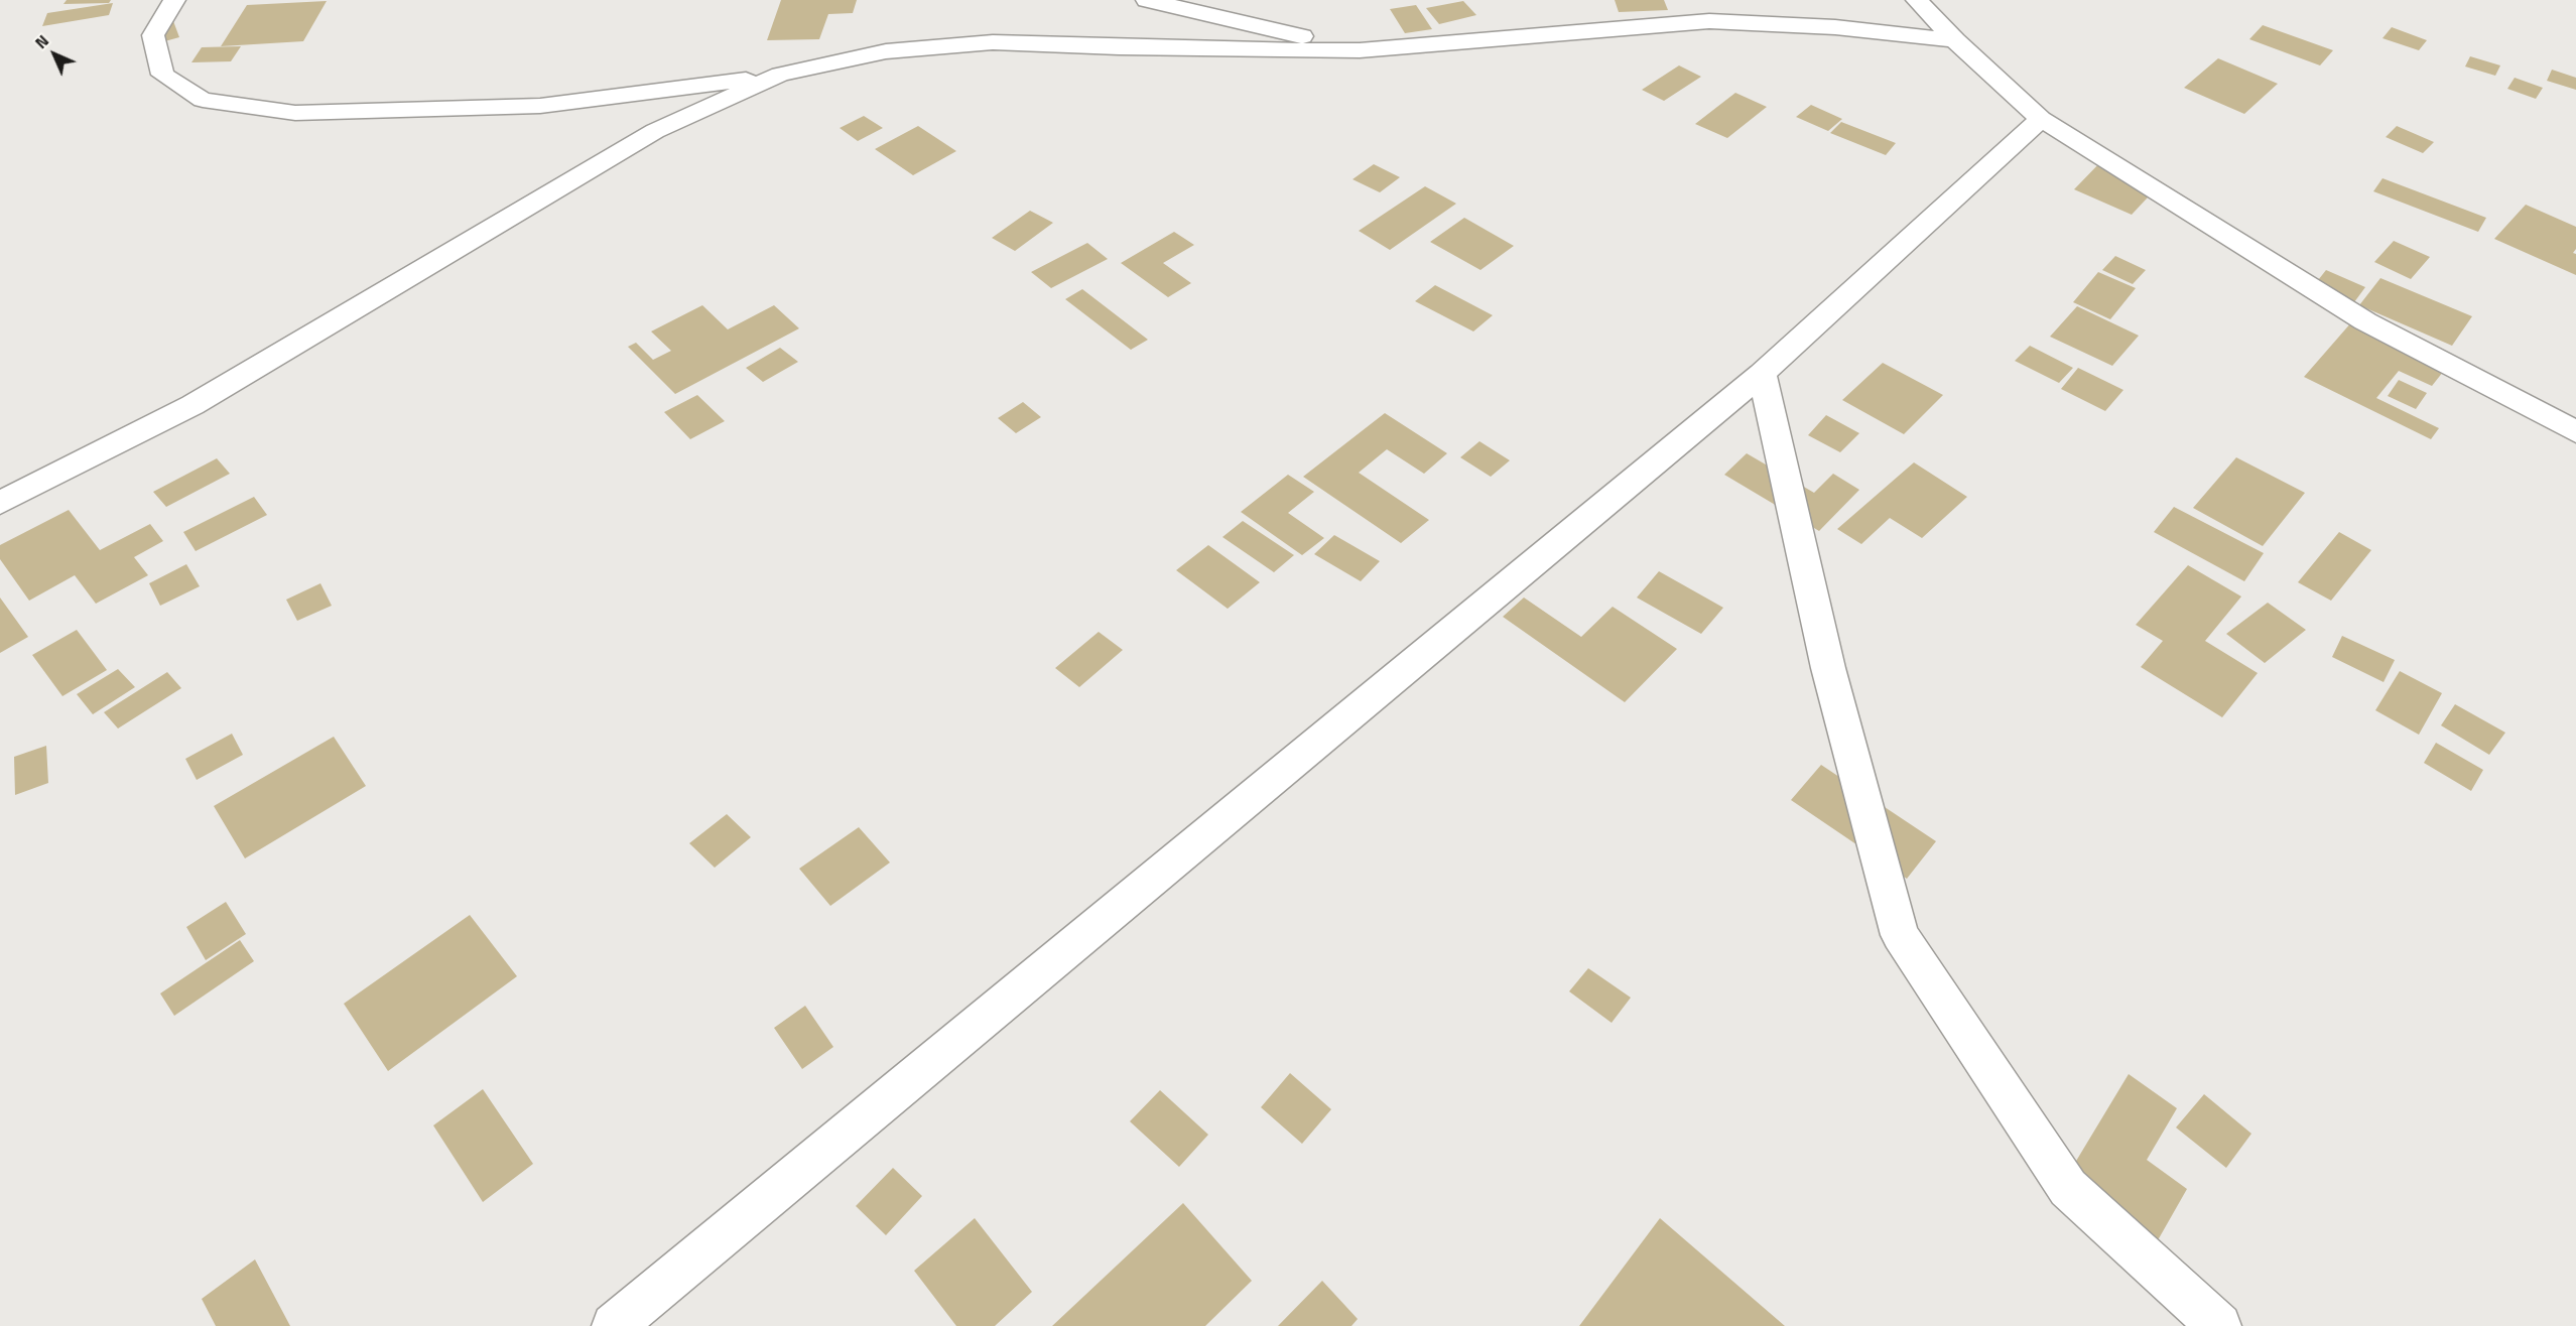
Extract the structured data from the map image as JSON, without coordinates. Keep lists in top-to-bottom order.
{
  "north": "top left"
}
